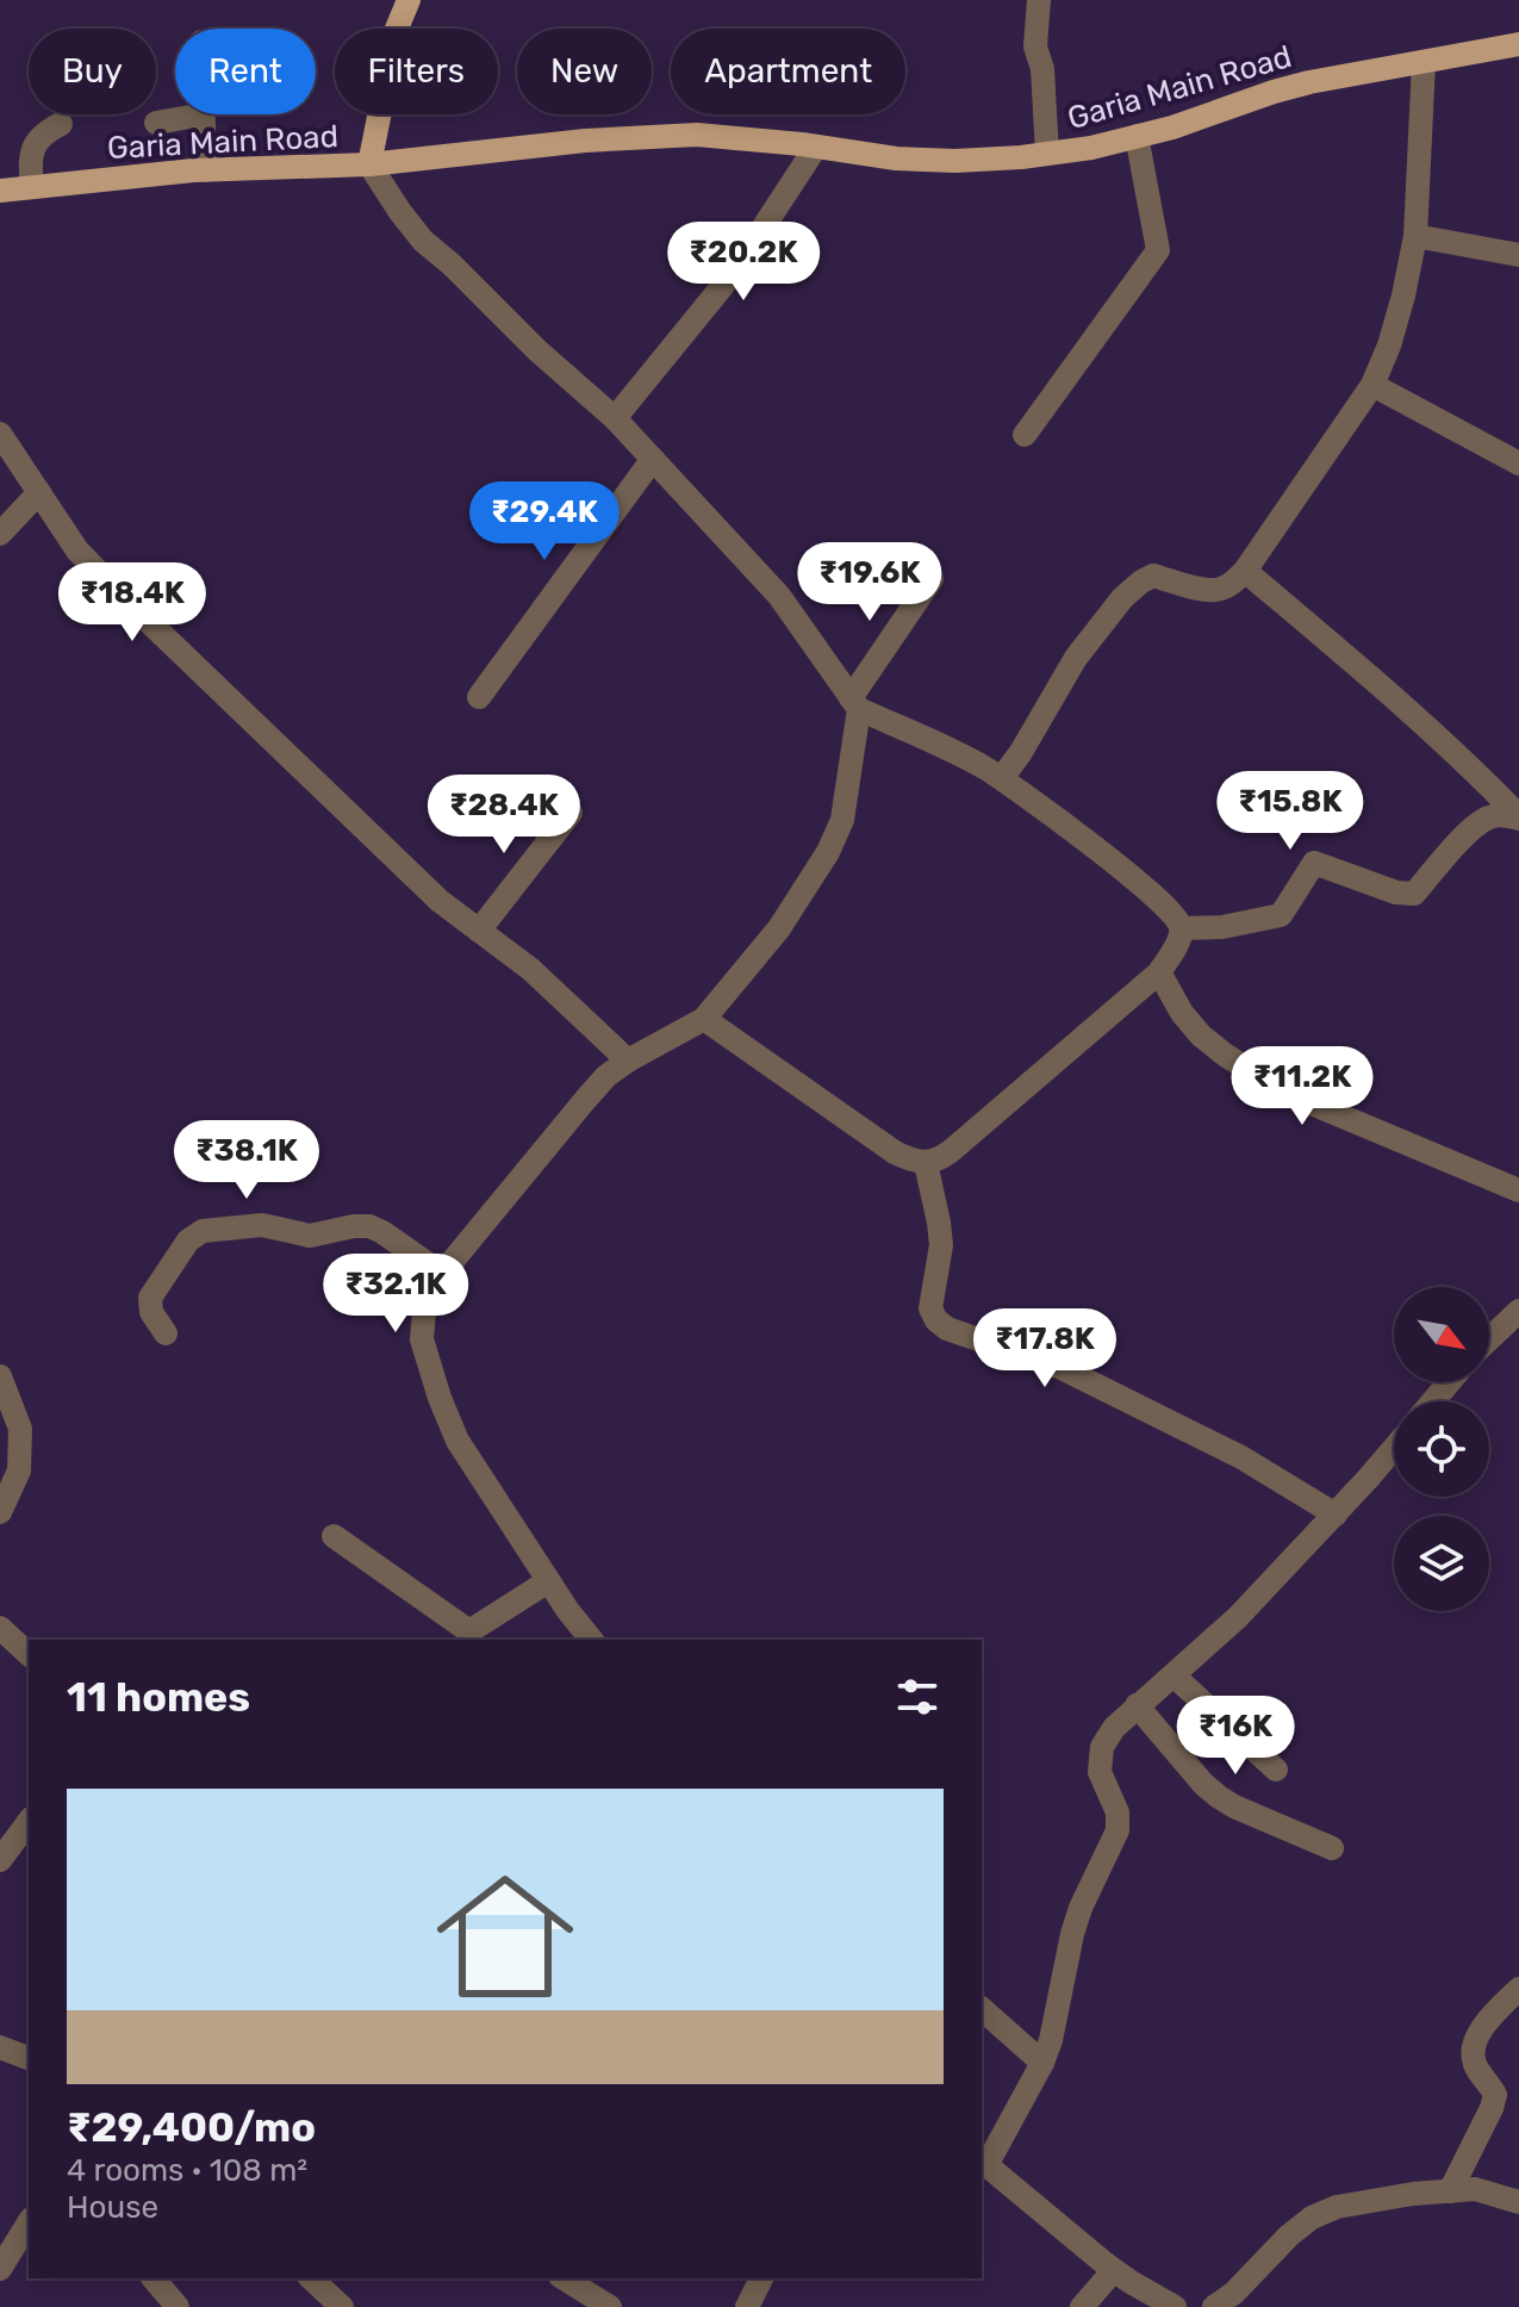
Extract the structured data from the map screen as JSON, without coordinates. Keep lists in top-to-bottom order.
{
  "streets": {
    "main road": ["Garia Main Road"]
  },
  "north": "bottom right",
  "page": {
    "chip": [
      "Buy",
      "Rent",
      "Filters",
      "New",
      "Apartment"
    ],
    "price": [
      "₹20.2K",
      "₹29.4K",
      "₹19.6K",
      "₹18.4K",
      "₹15.8K",
      "₹28.4K",
      "₹11.2K",
      "₹38.1K",
      "₹32.1K",
      "₹17.8K",
      "₹16K"
    ],
    "heading": "11 homes",
    "list": [
      {
        "name": "₹29,400/mo",
        "note": "4 rooms · 108 m² · House"
      }
    ]
  }
}
